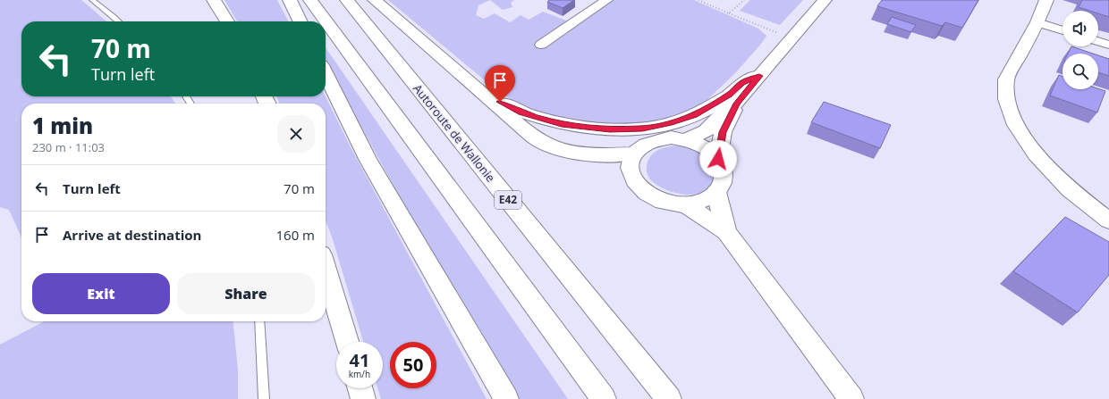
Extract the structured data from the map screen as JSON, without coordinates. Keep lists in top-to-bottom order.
{
  "streets": {
    "main road": ["Autoroute de Wallonie", "E42"]
  },
  "page": {
    "turn": ["70 m", "Turn left"],
    "heading": ["1 min", "230 m · 11:03"],
    "list": [
      {
        "name": "Turn left",
        "value": "70 m"
      },
      {
        "name": "Arrive at destination",
        "value": "160 m"
      }
    ],
    "buttons": ["Exit", "Share"],
    "speed": "41 km/h",
    "limit": "50"
  }
}
